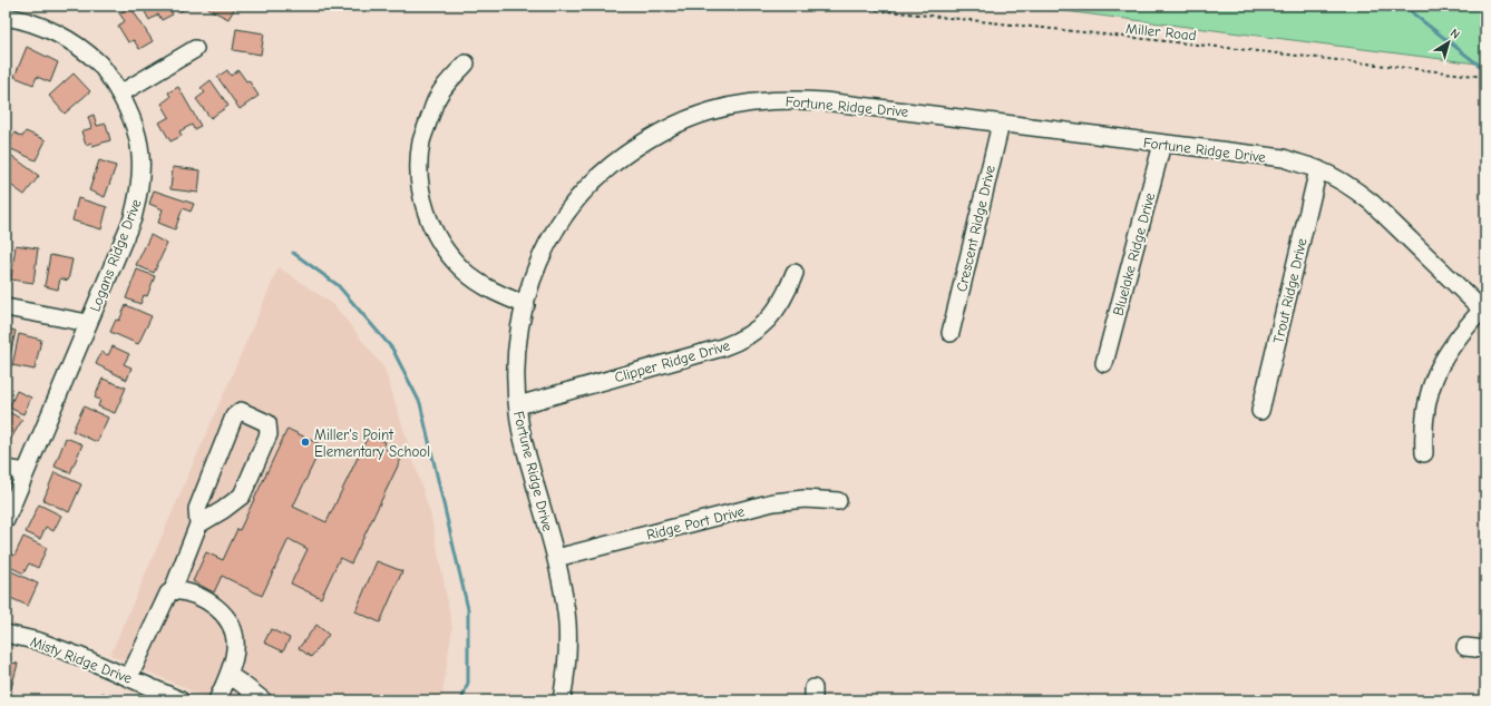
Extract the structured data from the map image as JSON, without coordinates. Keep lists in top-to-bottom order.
{
  "streets": {
    "street": [
      "Fortune Ridge Drive",
      "Crescent Ridge Drive",
      "Bluelake Ridge Drive",
      "Logans Ridge Drive",
      "Trout Ridge Drive",
      "Clipper Ridge Drive",
      "Ridge Port Drive",
      "Misty Ridge Drive"
    ],
    "path": ["Miller Road"]
  },
  "crossings": [
    ["Fortune Ridge Drive", "Crescent Ridge Drive"],
    ["Fortune Ridge Drive", "Bluelake Ridge Drive"],
    ["Fortune Ridge Drive", "Trout Ridge Drive"],
    ["Fortune Ridge Drive", "Clipper Ridge Drive"],
    ["Fortune Ridge Drive", "Ridge Port Drive"]
  ],
  "places": ["Miller's Point Elementary School"],
  "north": "top right"
}
